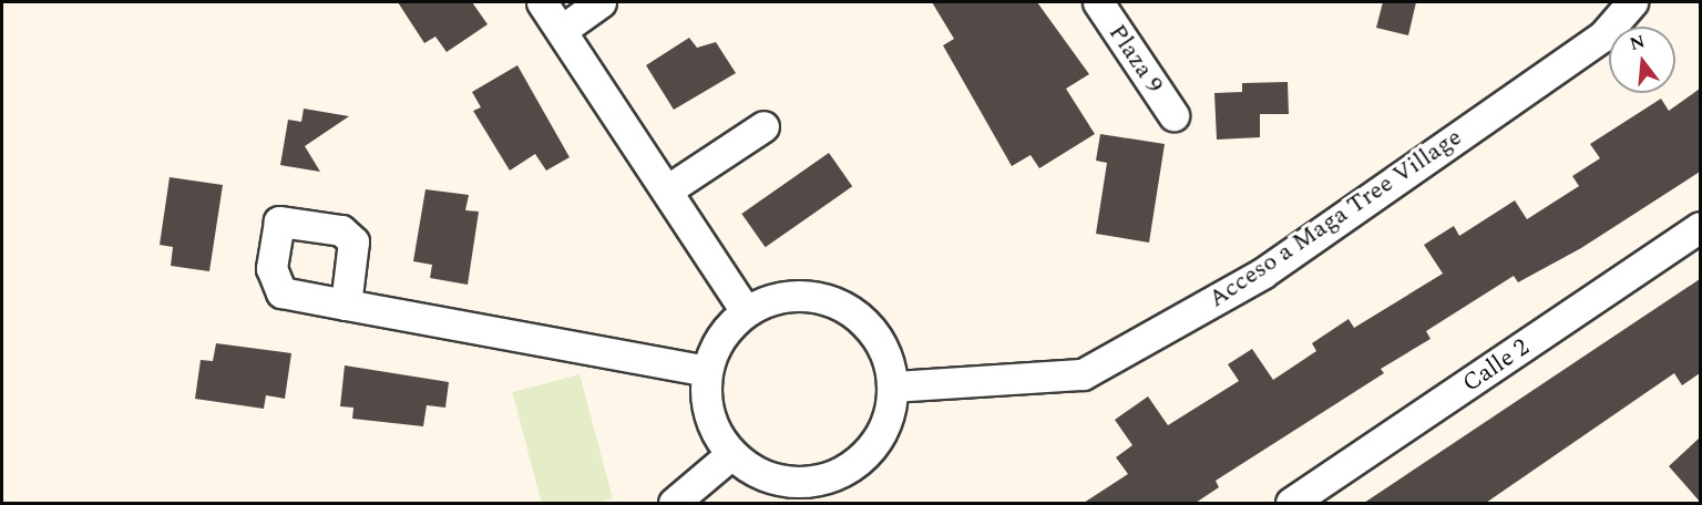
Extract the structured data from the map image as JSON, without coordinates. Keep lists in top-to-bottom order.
{
  "streets": {
    "street": ["Plaza 9", "Acceso a Maga Tree Village", "Calle 2"]
  },
  "north": "top"
}
